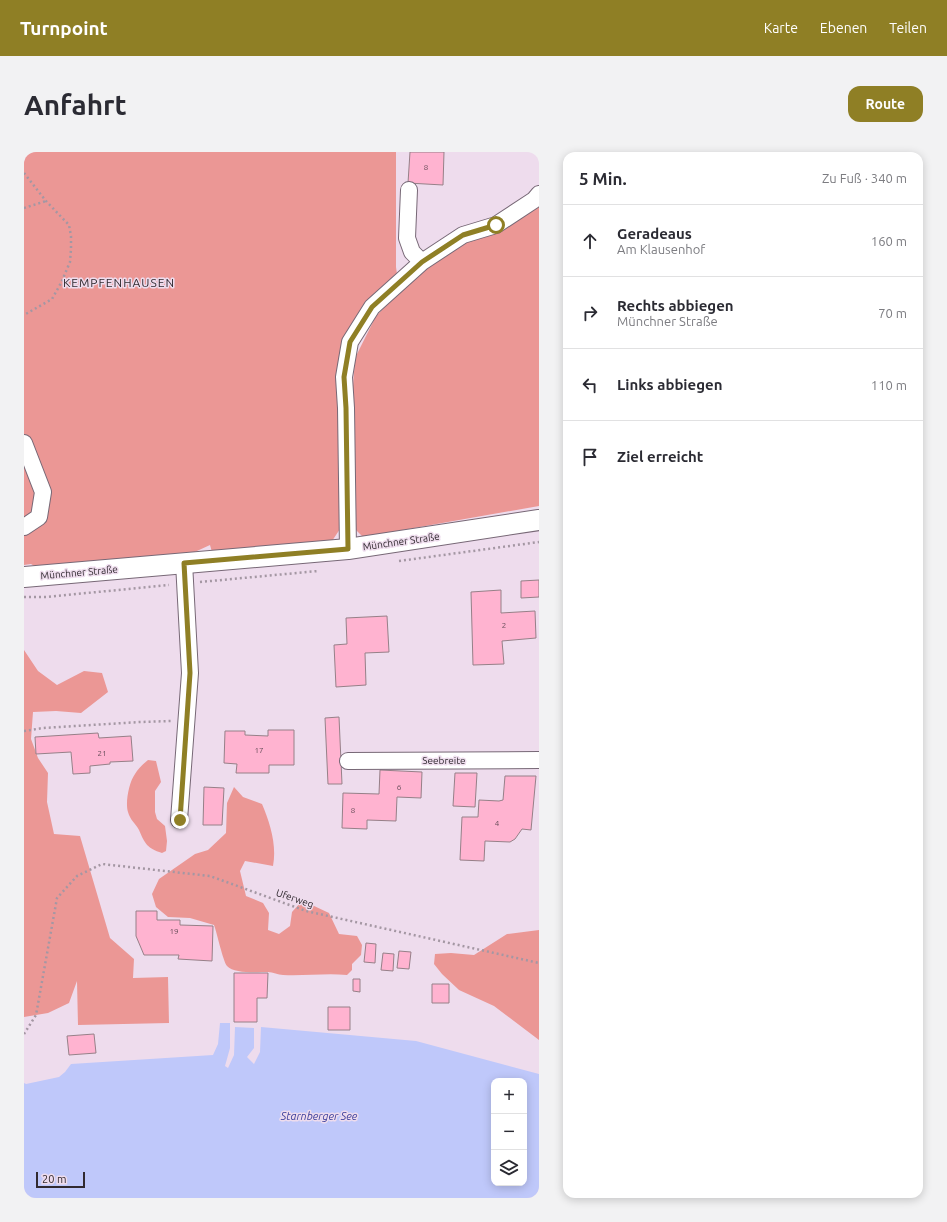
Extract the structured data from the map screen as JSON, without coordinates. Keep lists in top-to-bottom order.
{
  "streets": {
    "main road": ["Münchner Straße"],
    "street": ["Seebreite"],
    "path": ["Uferweg"]
  },
  "districts": ["KEMPFENHAUSEN"],
  "water": ["Starnberger See"],
  "house_numbers": [
    "8",
    "2",
    "17",
    "21",
    "6",
    "8",
    "4",
    "19"
  ],
  "scale_bar": "20 m",
  "page": {
    "header": "Turnpoint",
    "nav": ["Karte", "Ebenen", "Teilen"],
    "buttons": "Route",
    "title": "Anfahrt",
    "heading": ["5 Min.", "Zu Fuß · 340 m"],
    "list": [
      ["Geradeaus", "Am Klausenhof", "160 m"],
      ["Rechts abbiegen", "Münchner Straße", "70 m"],
      ["Links abbiegen", "110 m"],
      "Ziel erreicht"
    ],
    "map_buttons": ["+", "−"],
    "scale": "20 m"
  }
}
